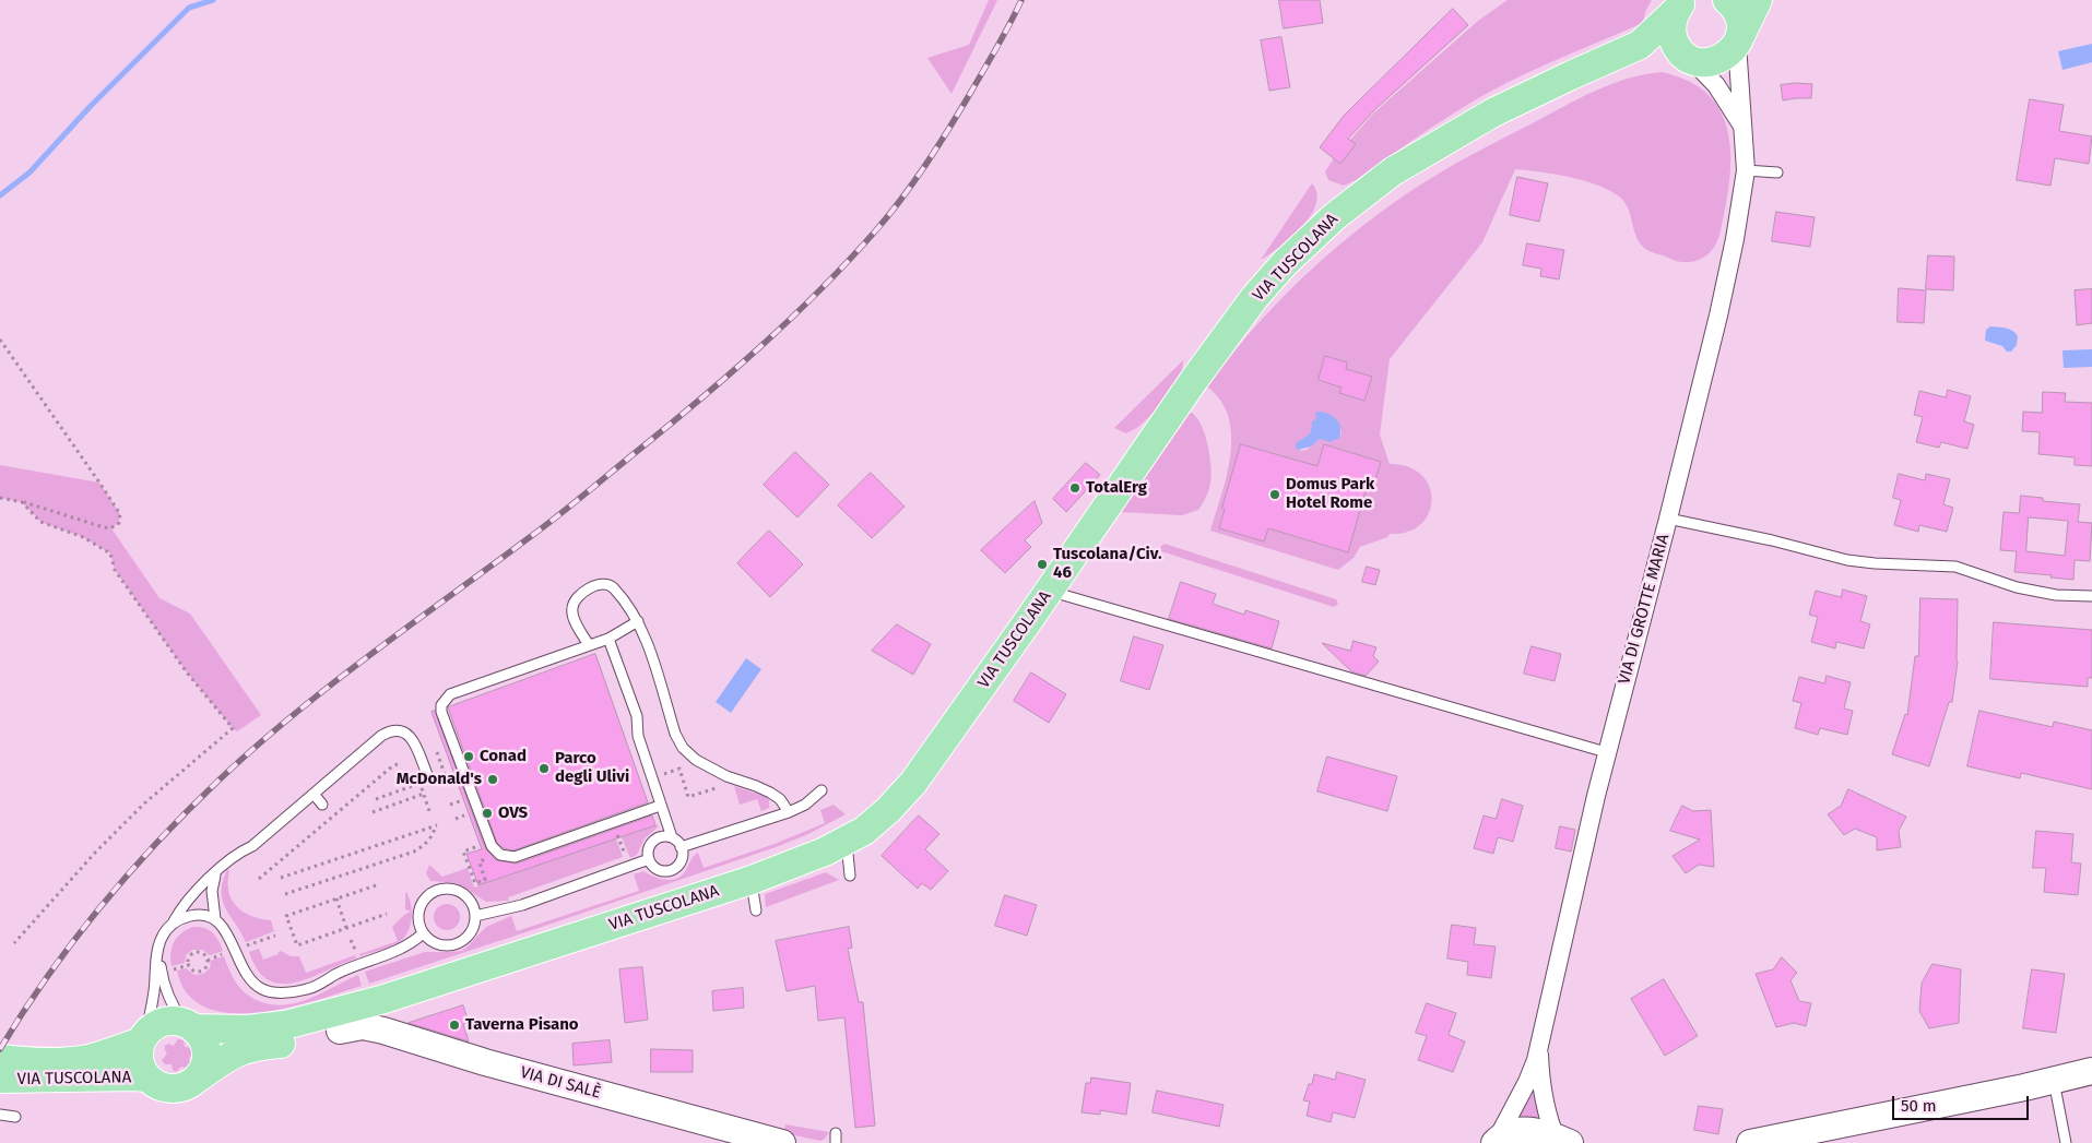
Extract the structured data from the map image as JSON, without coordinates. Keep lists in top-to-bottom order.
{
  "streets": {
    "main road": ["VIA TUSCOLANA", "VIA DI SALÈ"],
    "street": ["VIA DI GROTTE MARIA"]
  },
  "crossings": [
    ["VIA TUSCOLANA", "VIA DI SALÈ"]
  ],
  "places": [
    "TotalErg",
    "Domus Park Hotel Rome",
    "Tuscolana/Civ. 46",
    "Conad",
    "Parco degli Ulivi",
    "McDonald's",
    "OVS",
    "Taverna Pisano"
  ],
  "scale_bar": "50 m"
}
